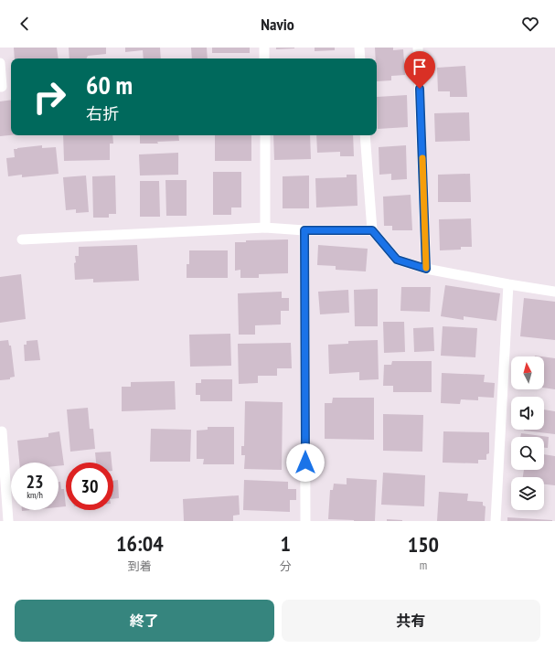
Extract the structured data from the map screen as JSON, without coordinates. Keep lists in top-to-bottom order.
{
  "north": "top",
  "page": {
    "header": "Navio",
    "turn": ["60 m", "右折"],
    "speed": "23 km/h",
    "limit": "30",
    "eta": [
      "16:04",
      "到着",
      "1",
      "分",
      "150",
      "m"
    ],
    "buttons": ["終了", "共有"]
  }
}
